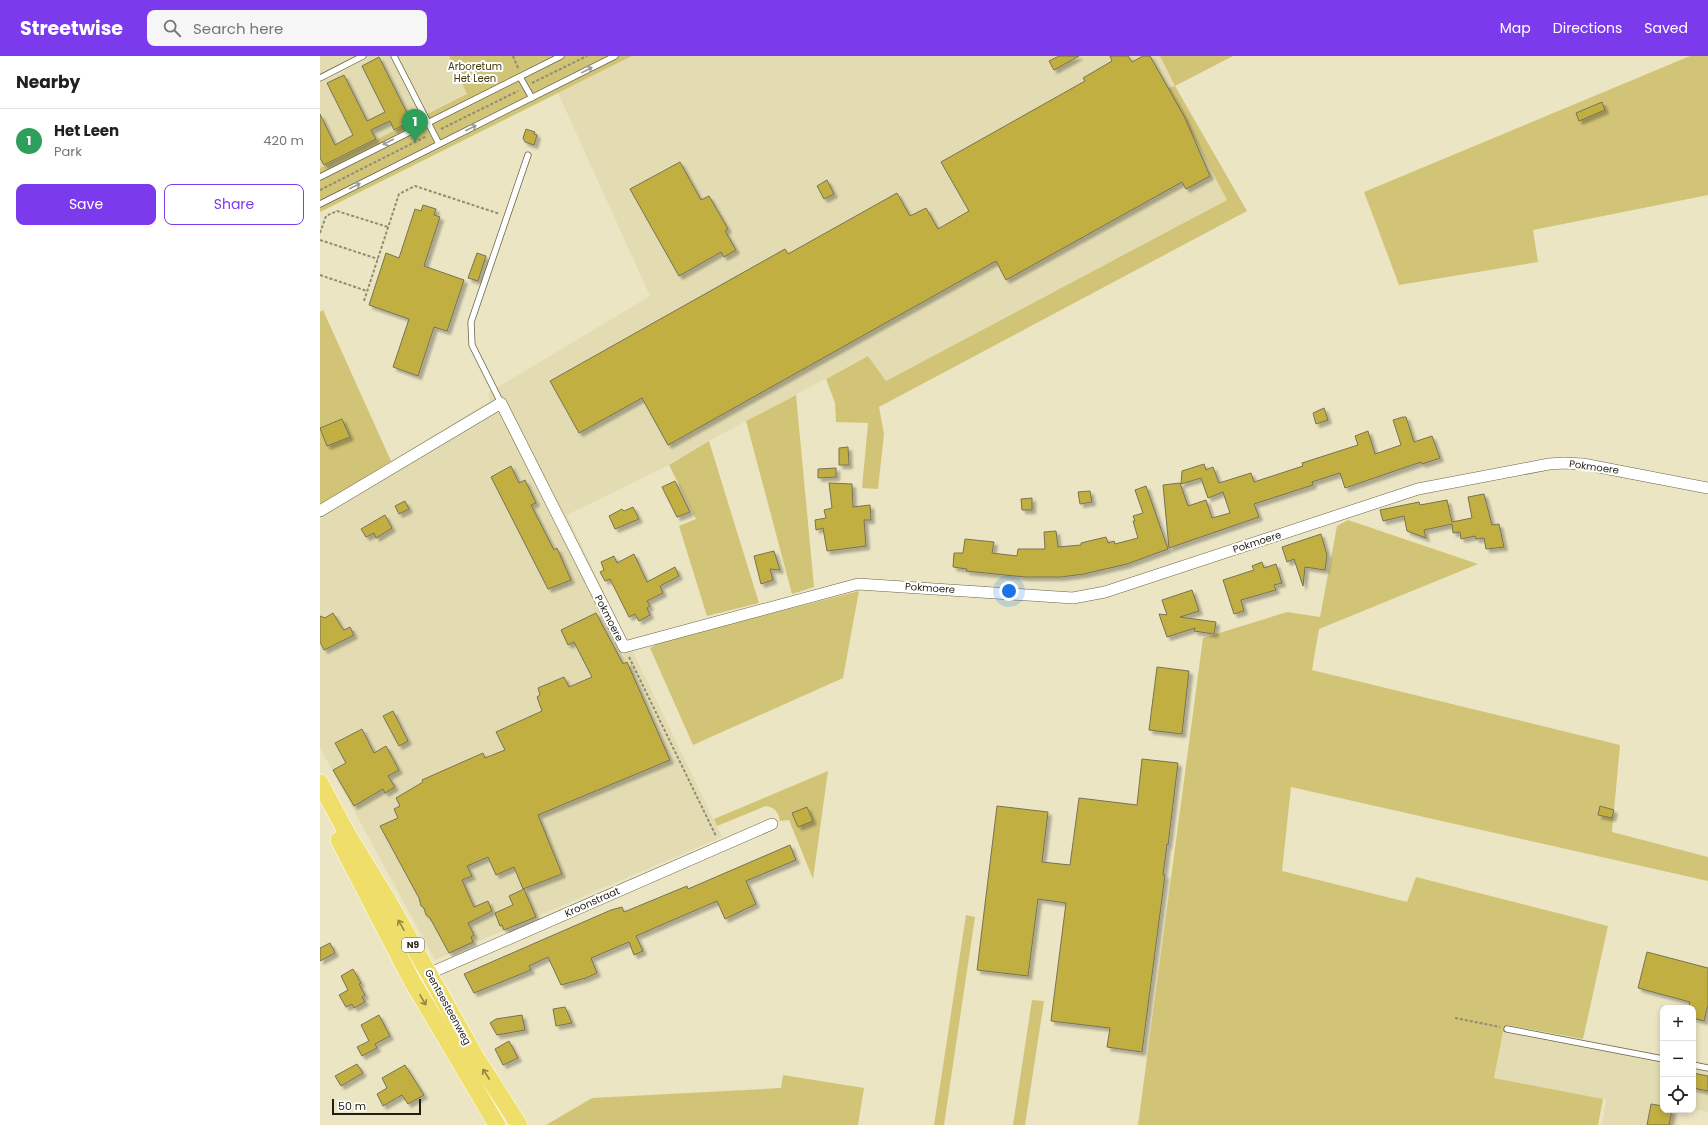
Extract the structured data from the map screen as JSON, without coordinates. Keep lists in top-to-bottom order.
{
  "streets": {
    "main road": ["N9", "Gentsesteenweg"],
    "street": ["Pokmoere", "Kroonstraat"]
  },
  "crossings": [
    ["Kroonstraat", "Gentsesteenweg"]
  ],
  "parks": ["Arboretum Het Leen"],
  "scale_bar": "50 m",
  "page": {
    "header": "Streetwise",
    "search": "Search here",
    "nav": ["Map", "Directions", "Saved"],
    "heading": "Nearby",
    "list": [
      {
        "mark": "1",
        "name": "Het Leen",
        "note": "Park",
        "value": "420 m"
      }
    ],
    "pins": "1",
    "buttons": ["Save", "Share"],
    "map_buttons": ["+", "−"],
    "scale": "50 m"
  }
}
